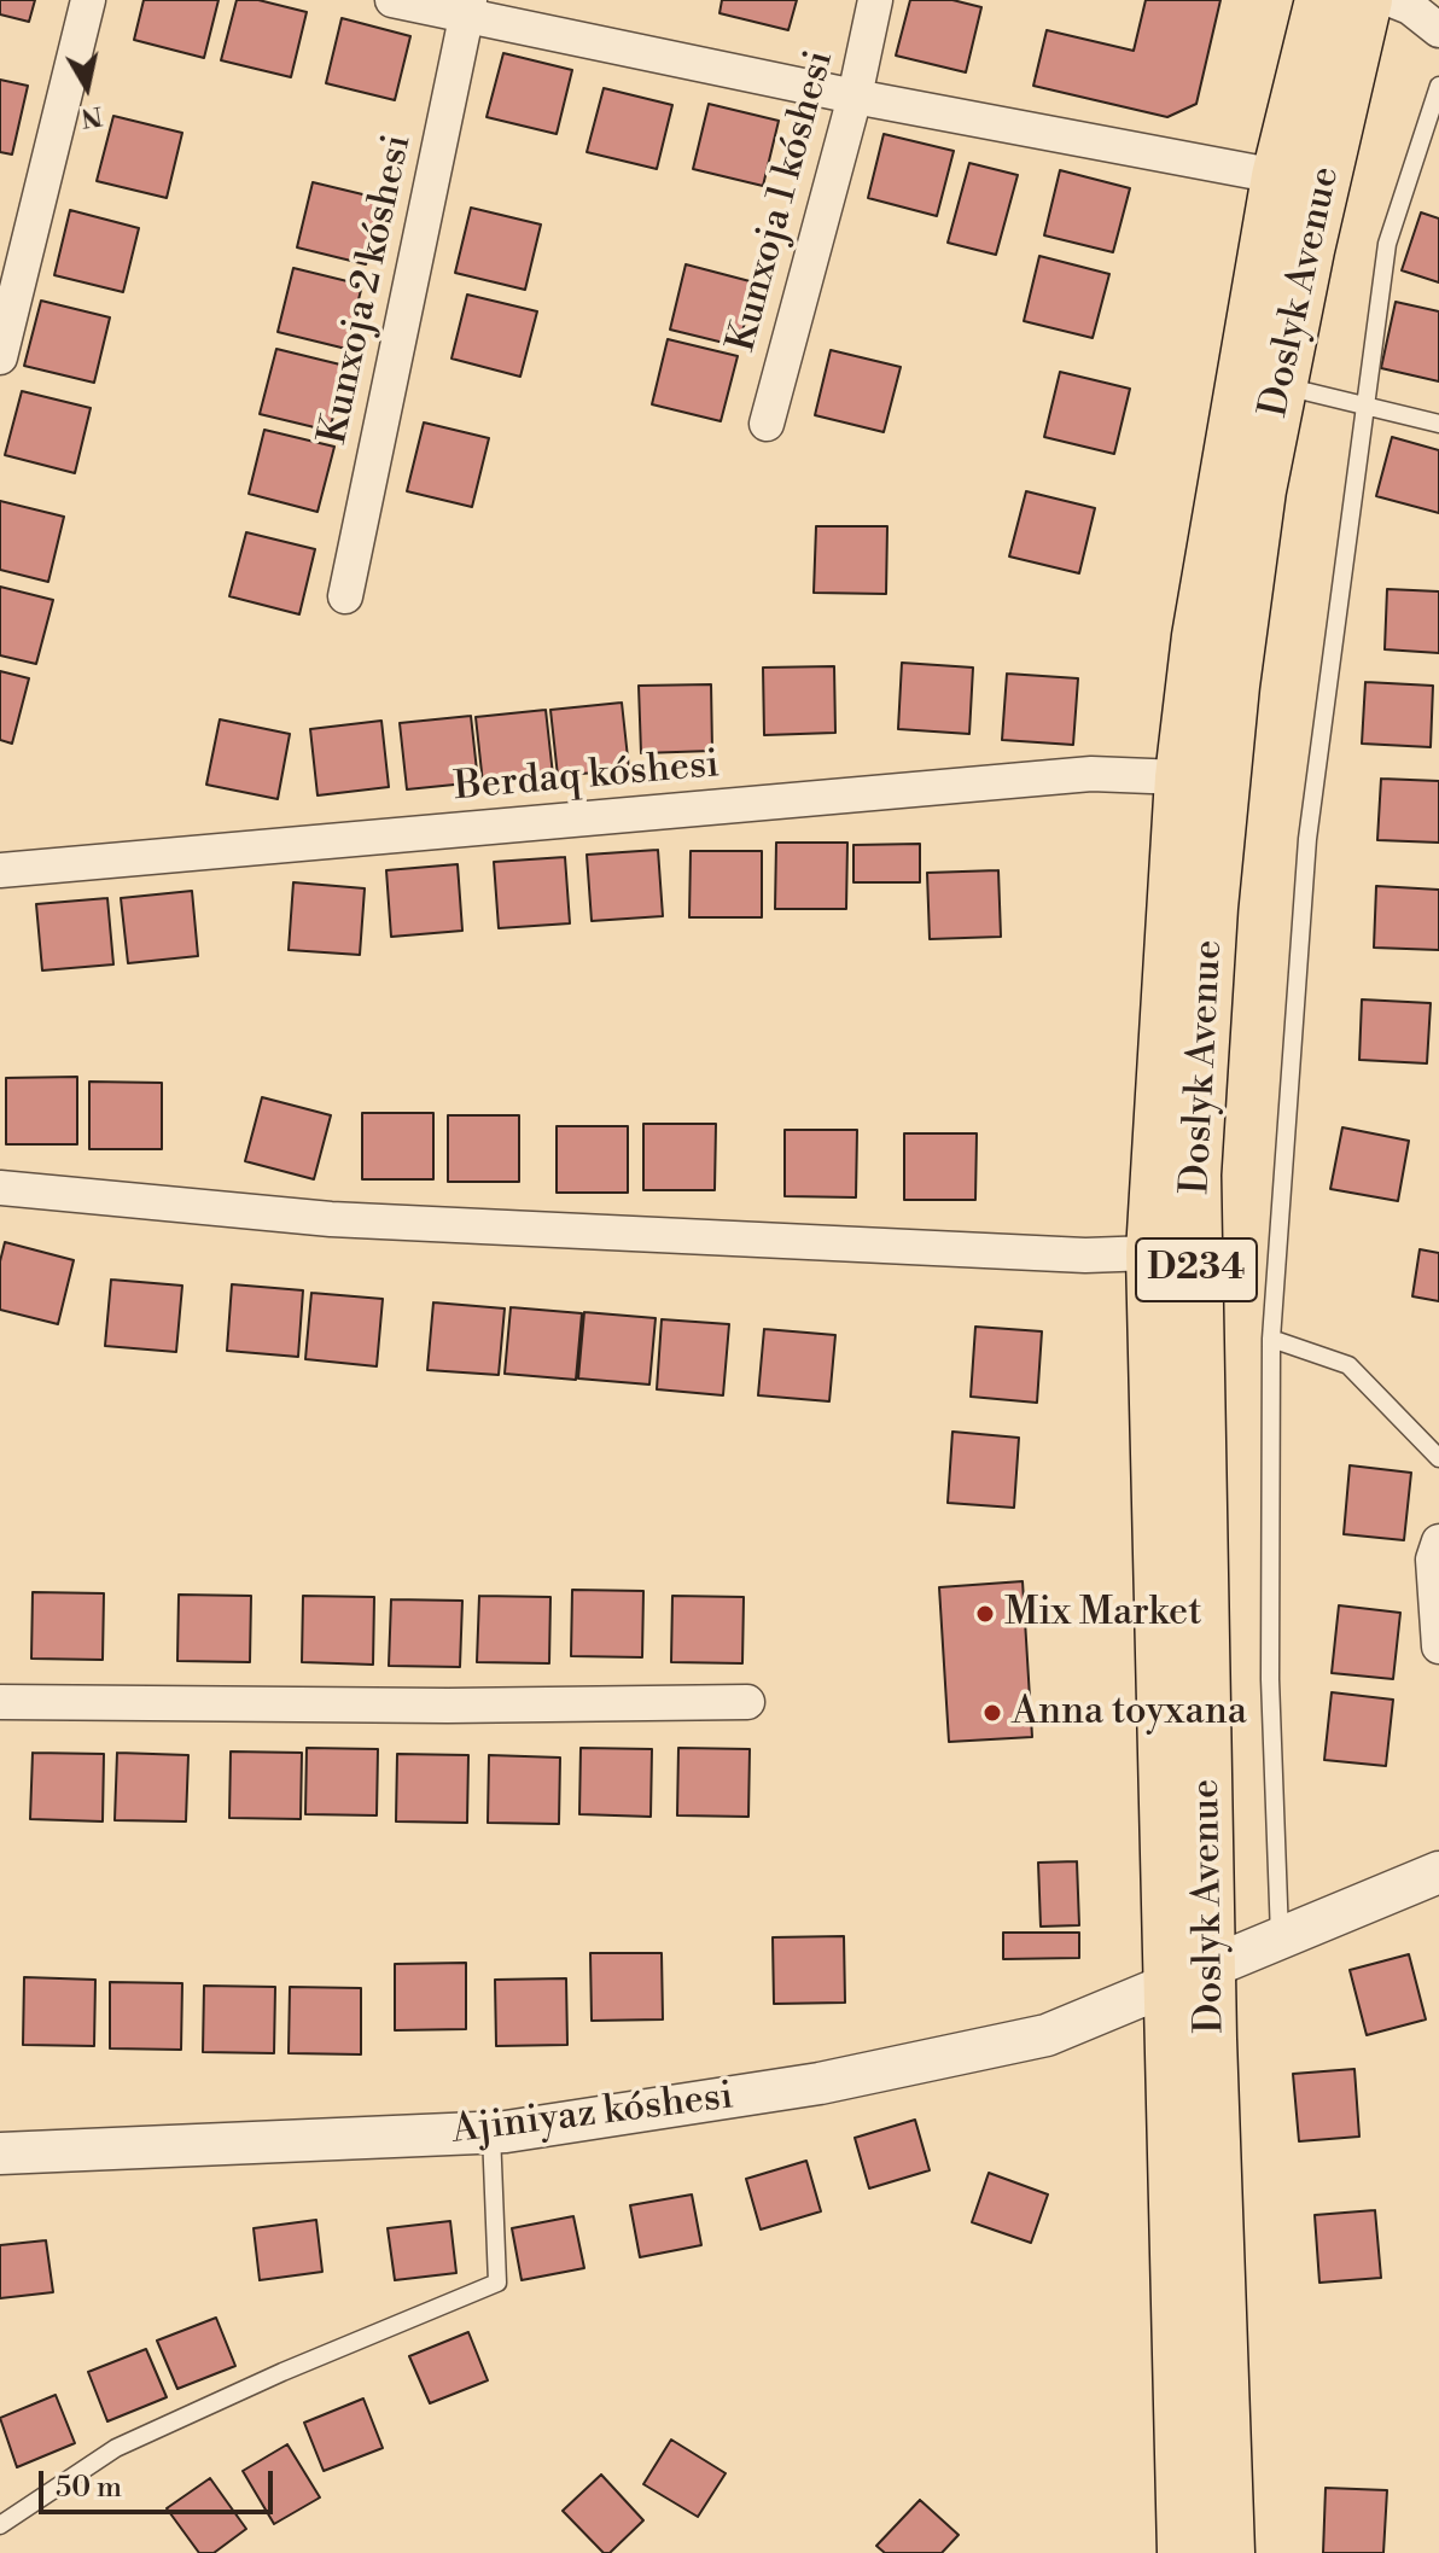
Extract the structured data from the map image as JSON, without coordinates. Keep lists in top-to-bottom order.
{
  "streets": {
    "main road": ["Doslyk Avenue", "D234"],
    "street": [
      "Kunxoja 1 kóshesi",
      "Kunxoja 2 kóshesi",
      "Berdaq kóshesi",
      "Ajiniyaz kóshesi"
    ]
  },
  "crossings": [
    ["Doslyk Avenue", "Berdaq kóshesi"],
    ["Doslyk Avenue", "Ajiniyaz kóshesi"]
  ],
  "places": ["Mix Market", "Anna toyxana"],
  "scale_bar": "50 m",
  "north": "bottom"
}
